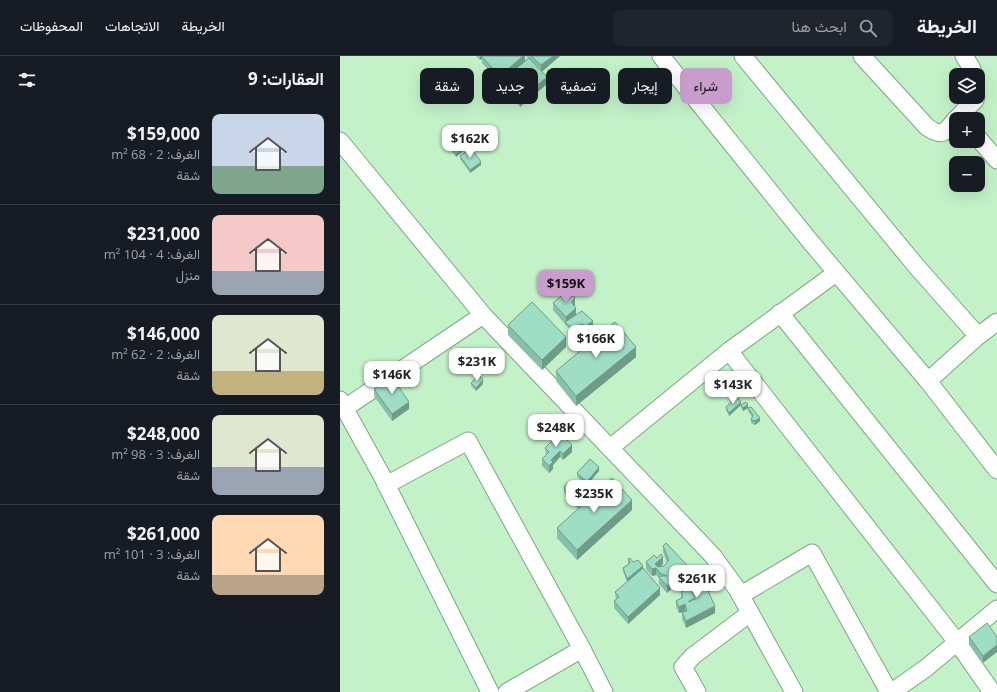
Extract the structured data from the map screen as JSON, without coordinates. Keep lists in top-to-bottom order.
{
  "page": {
    "header": "الخريطة",
    "search": "ابحث هنا",
    "nav": ["الخريطة", "الاتجاهات", "المحفوظات"],
    "heading": "العقارات: 9",
    "map_buttons": ["+", "−"],
    "chip": [
      "شراء",
      "إيجار",
      "تصفية",
      "جديد",
      "شقة"
    ],
    "list": [
      {
        "name": "$159,000",
        "note": "الغرف: 2 · 68 m² · شقة"
      },
      {
        "name": "$231,000",
        "note": "الغرف: 4 · 104 m² · منزل"
      },
      {
        "name": "$146,000",
        "note": "الغرف: 2 · 62 m² · شقة"
      },
      {
        "name": "$248,000",
        "note": "الغرف: 3 · 98 m² · شقة"
      },
      {
        "name": "$261,000",
        "note": "الغرف: 3 · 101 m² · شقة"
      }
    ],
    "price": [
      "$162K",
      "$159K",
      "$166K",
      "$231K",
      "$146K",
      "$143K",
      "$248K",
      "$235K",
      "$261K"
    ]
  }
}
